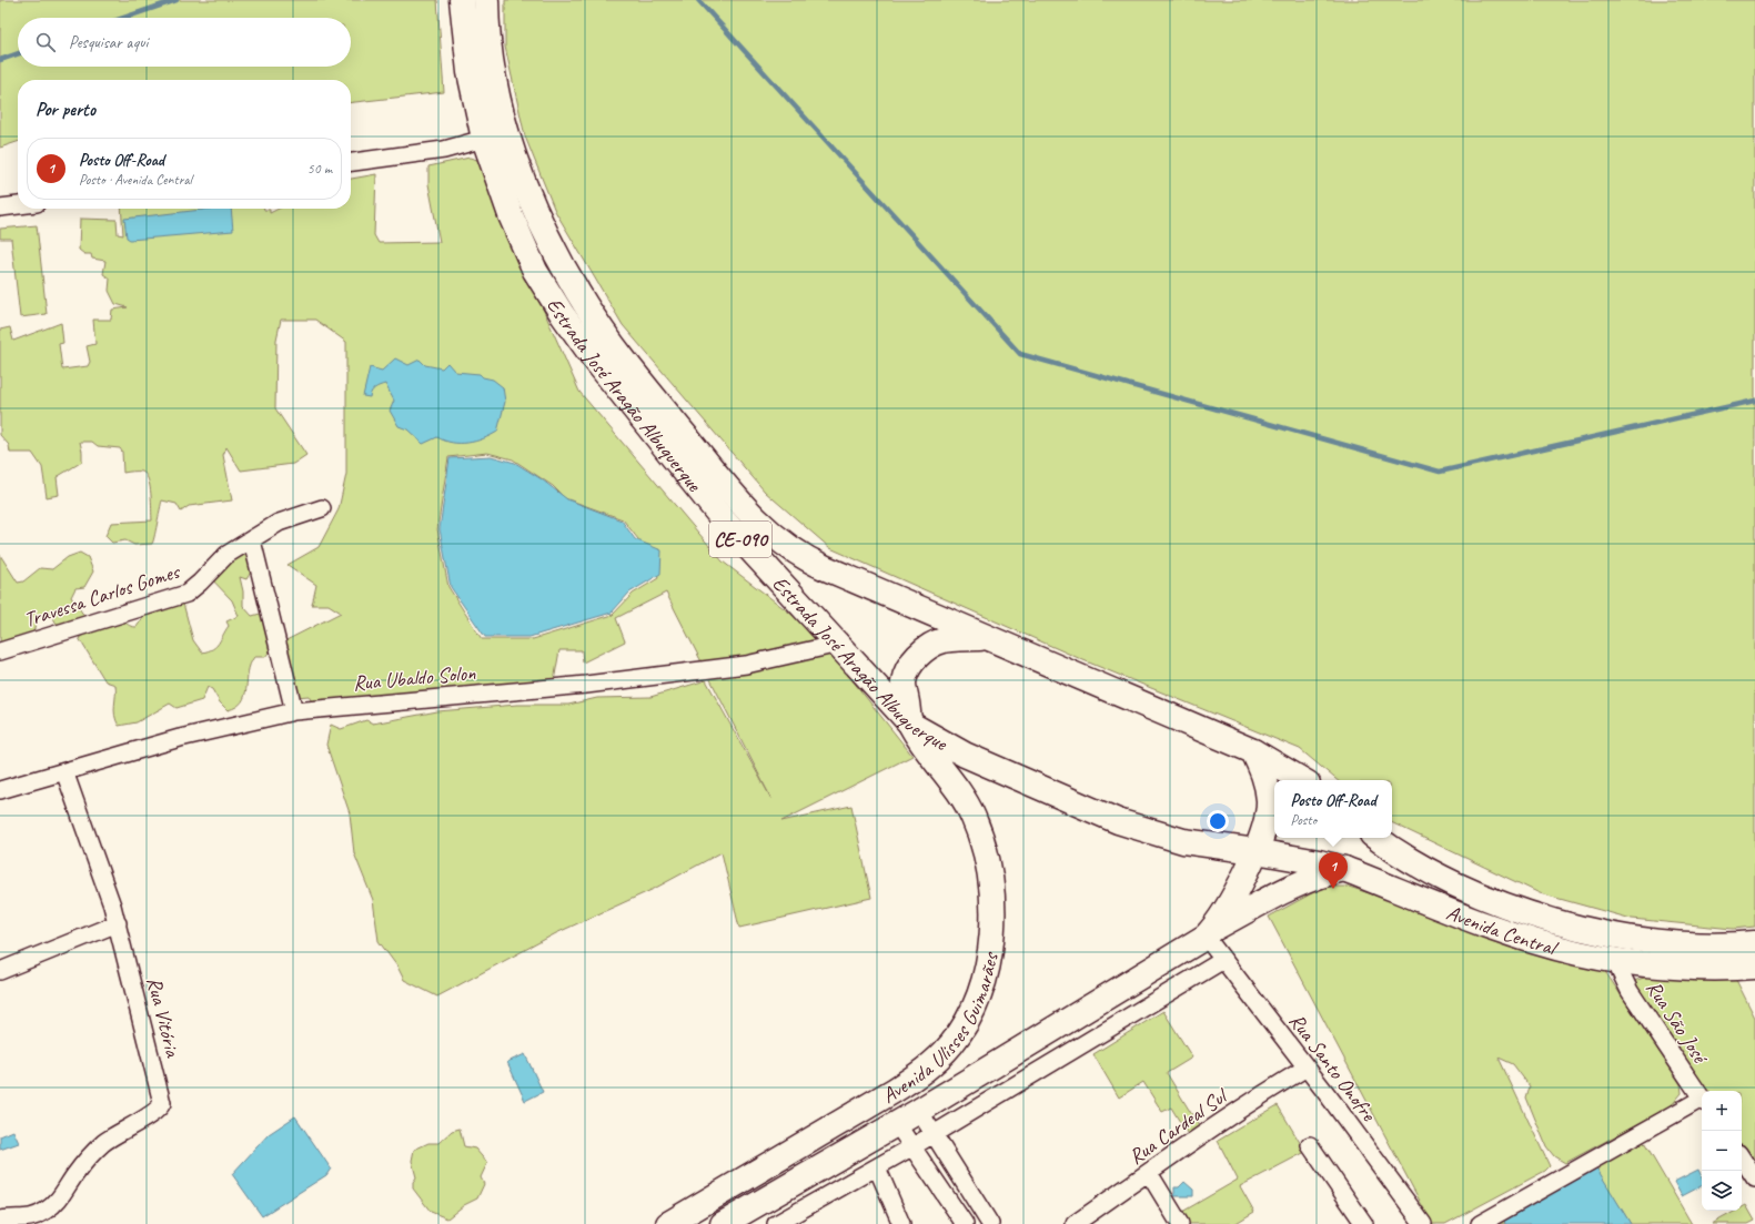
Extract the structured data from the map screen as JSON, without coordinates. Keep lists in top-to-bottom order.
{
  "streets": {
    "main road": [
      "Estrada José Aragão Albuquerque",
      "CE-090",
      "Avenida Central",
      "Avenida Ulisses Guimarães"
    ],
    "street": [
      "Travessa Carlos Gomes",
      "Rua Ubaldo Solon",
      "Rua Vitória",
      "Rua São José",
      "Rua Santo Onofre",
      "Rua Cardeal Sul"
    ]
  },
  "crossings": [
    ["Estrada José Aragão Albuquerque", "CE-090"],
    ["Estrada José Aragão Albuquerque", "Rua Ubaldo Solon"],
    ["Estrada José Aragão Albuquerque", "Avenida Central"],
    ["Estrada José Aragão Albuquerque", "Avenida Ulisses Guimarães"],
    ["CE-090", "Avenida Ulisses Guimarães"],
    ["Rua Ubaldo Solon", "Rua Vitória"],
    ["Avenida Central", "Rua São José"],
    ["Avenida Central", "Avenida Ulisses Guimarães"],
    ["Avenida Ulisses Guimarães", "Rua Santo Onofre"],
    ["Rua Santo Onofre", "Rua Cardeal Sul"]
  ],
  "page": {
    "search": "Pesquisar aqui",
    "heading": "Por perto",
    "list": [
      {
        "mark": "1",
        "name": "Posto Off-Road",
        "note": "Posto · Avenida Central",
        "value": "50 m"
      }
    ],
    "popup": ["Posto Off-Road", "Posto"],
    "pins": "1",
    "map_buttons": ["+", "−"]
  }
}
